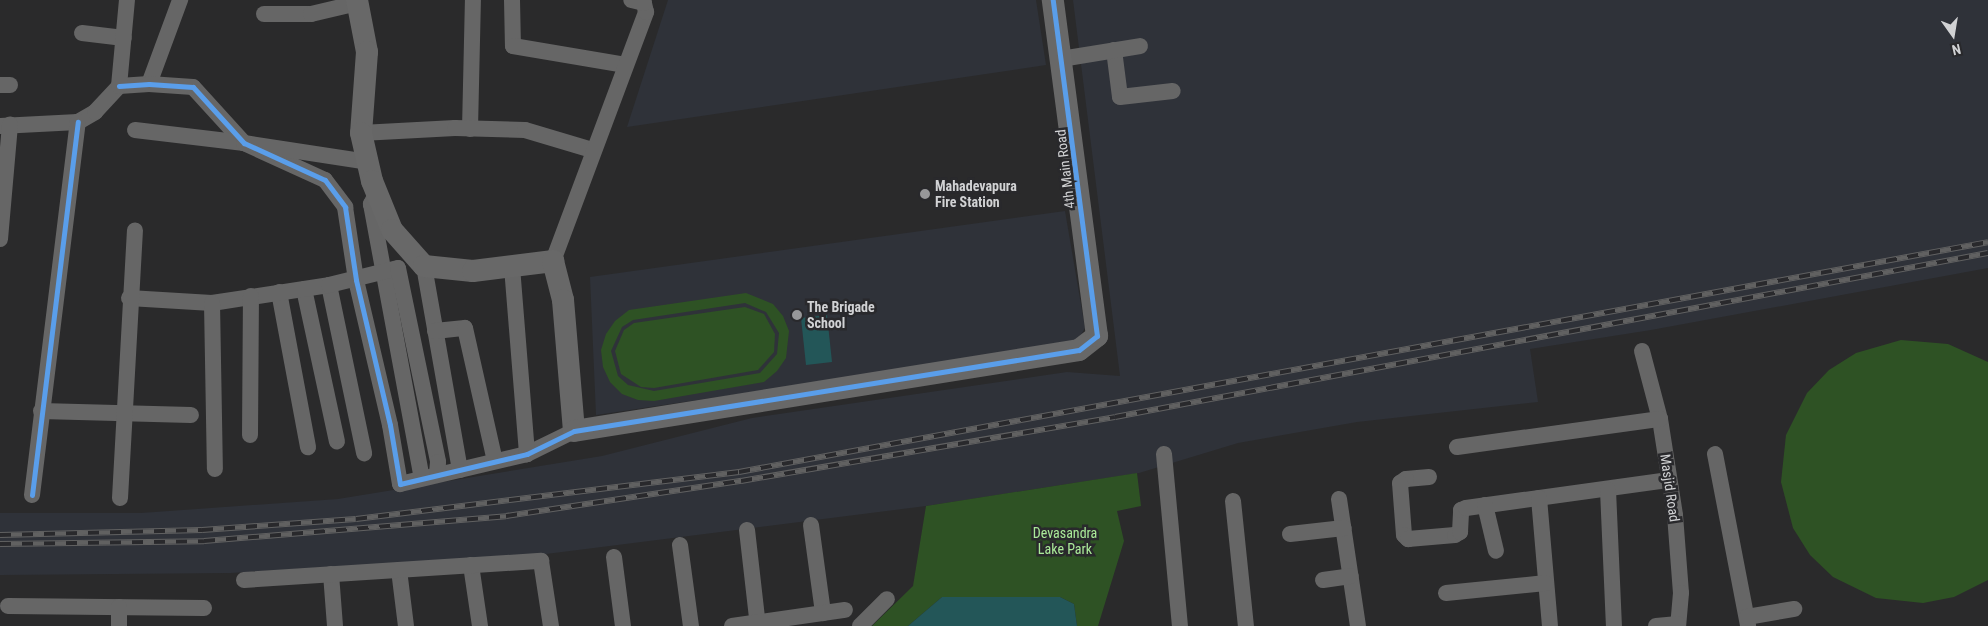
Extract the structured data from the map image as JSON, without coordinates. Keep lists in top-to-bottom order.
{
  "streets": {
    "street": ["4th Main Road", "Masjid Road"]
  },
  "parks": ["Devasandra Lake Park"],
  "places": ["Mahadevapura Fire Station", "The Brigade School"],
  "north": "bottom"
}
